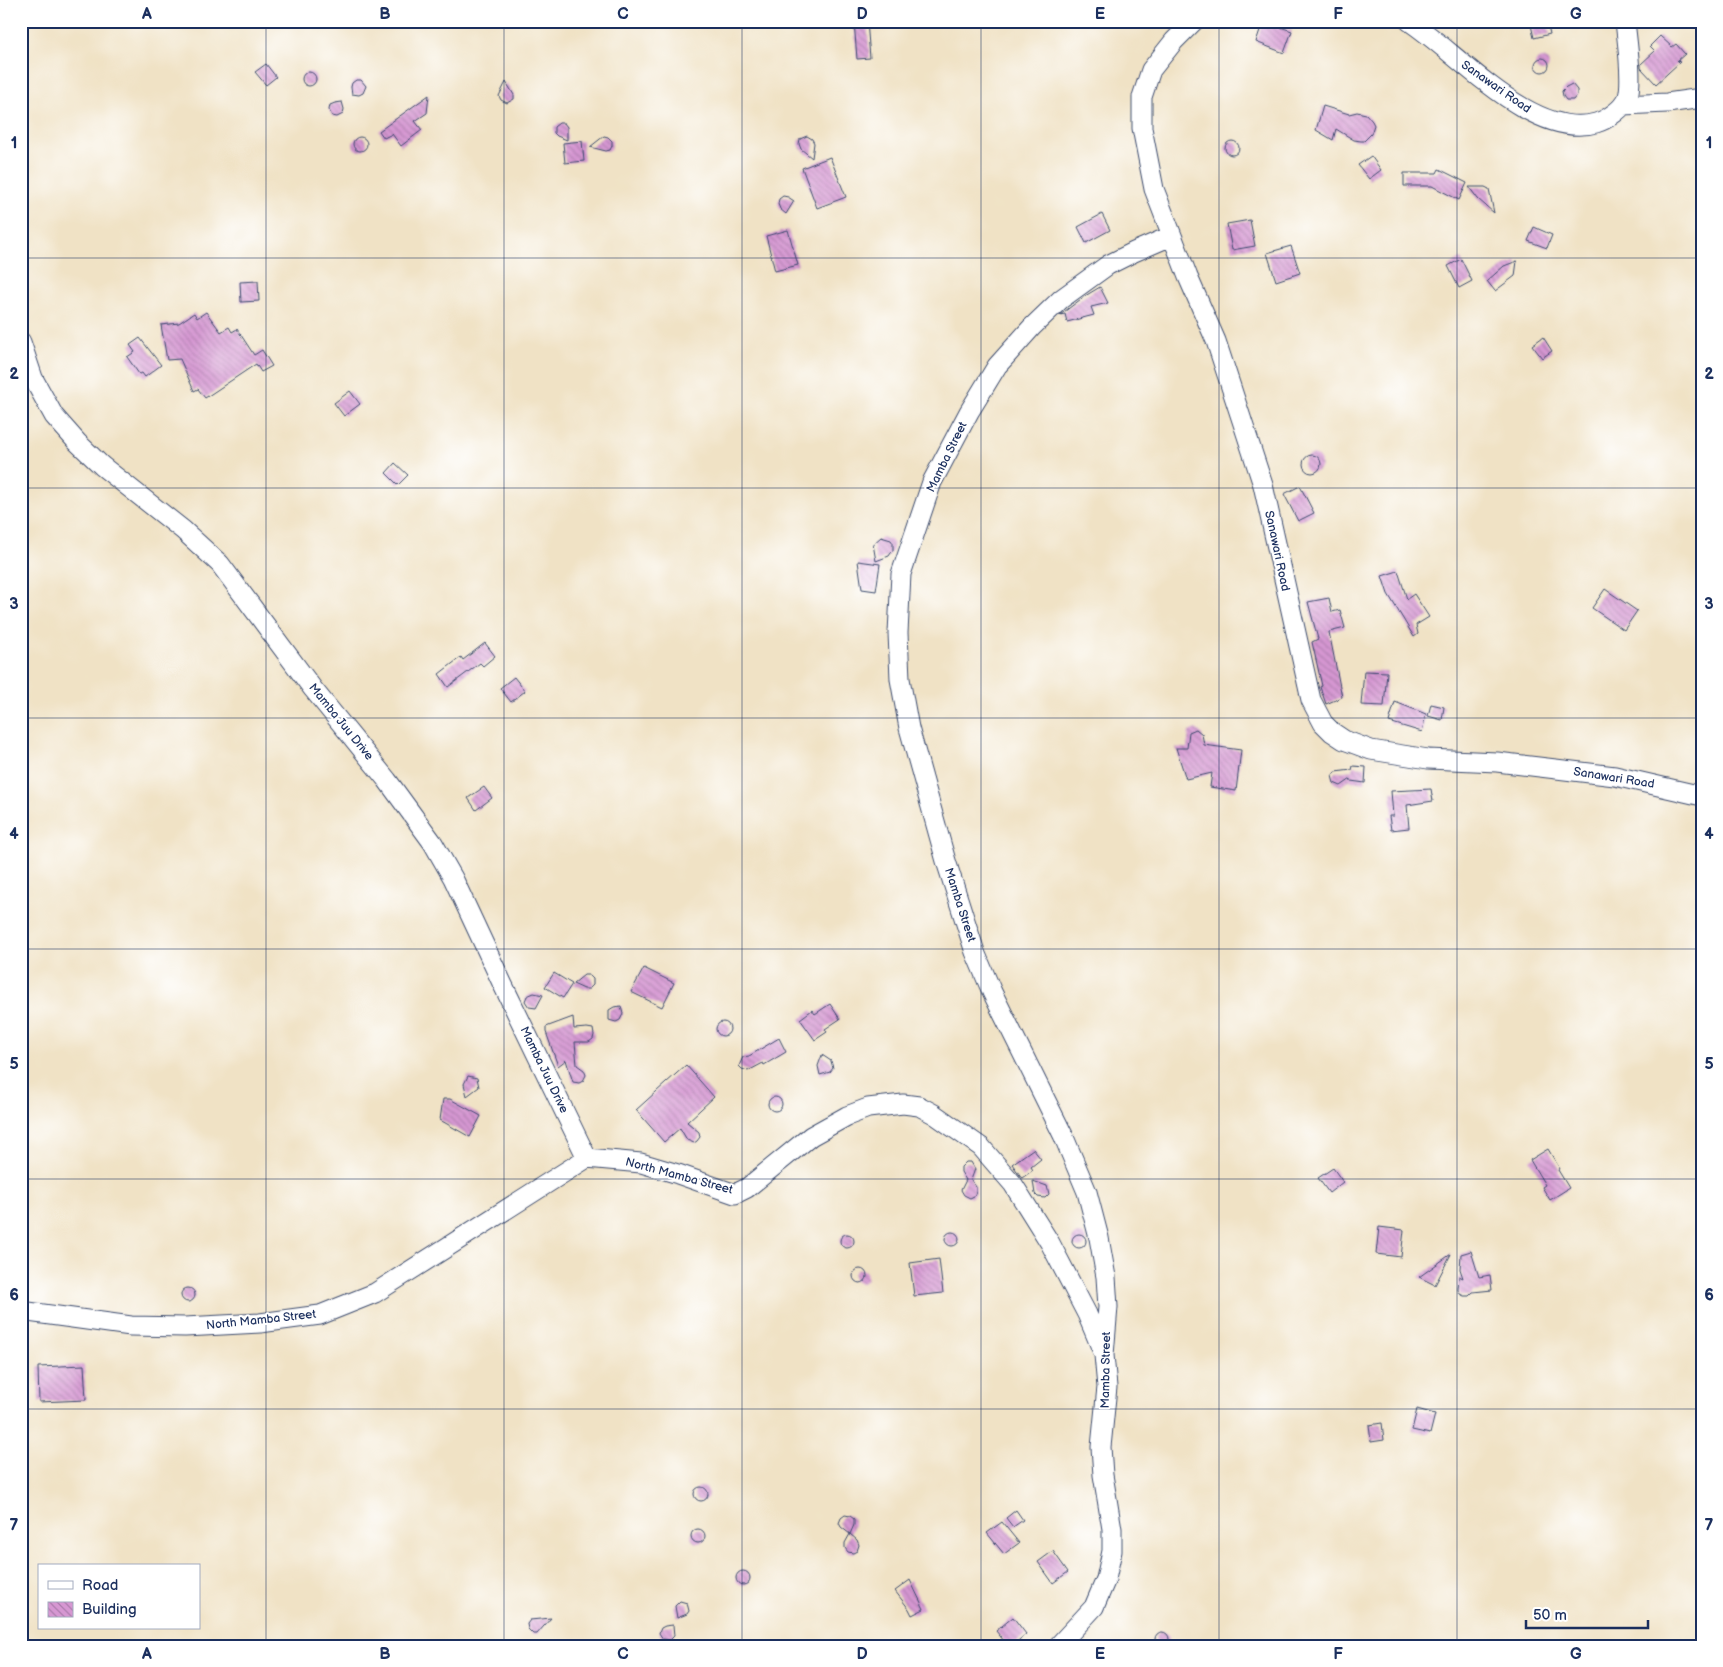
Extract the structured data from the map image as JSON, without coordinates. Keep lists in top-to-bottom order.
{
  "streets": {
    "street": [
      "Sanawari Road",
      "Mamba Street",
      "Mamba Juu Drive",
      "North Mamba Street"
    ]
  },
  "crossings": [
    ["Sanawari Road", "Mamba Street"],
    ["Mamba Street", "North Mamba Street"],
    ["Mamba Juu Drive", "North Mamba Street"]
  ],
  "legend": ["Road", "Building"],
  "scale_bar": "50 m",
  "grid": {
    "columns": [
      "A",
      "B",
      "C",
      "D",
      "E",
      "F",
      "G"
    ],
    "rows": [
      "1",
      "2",
      "3",
      "4",
      "5",
      "6",
      "7"
    ]
  }
}
